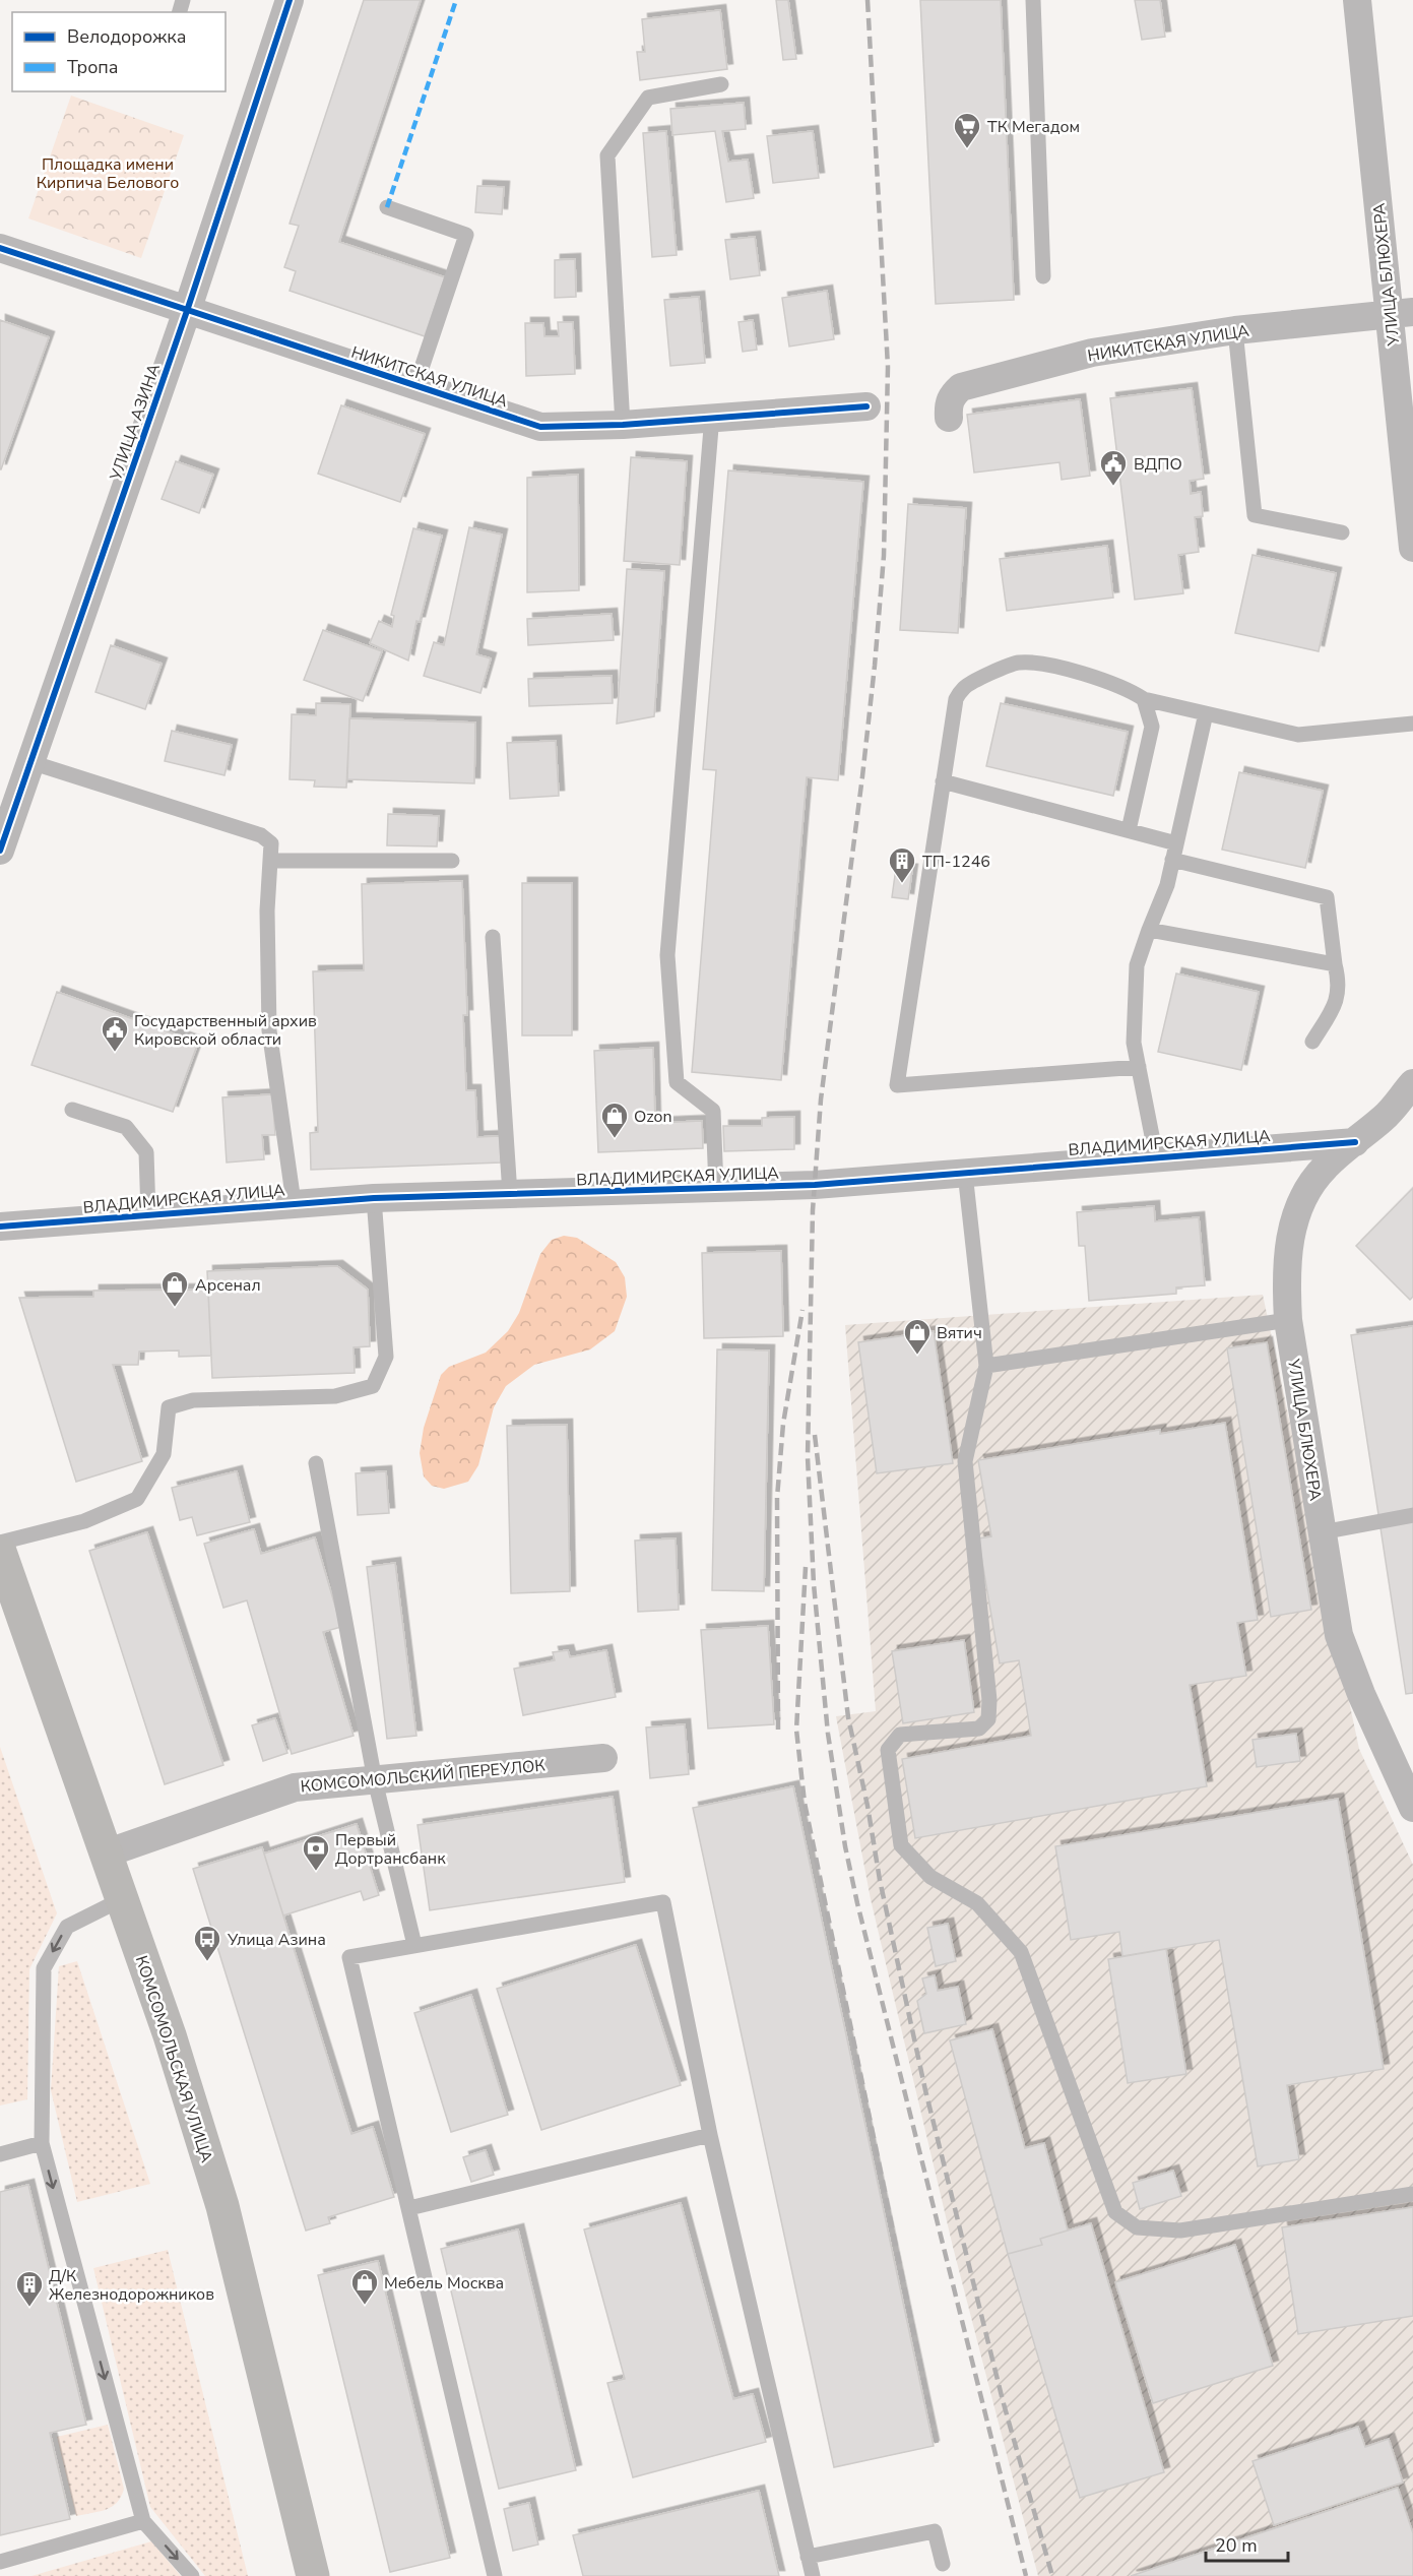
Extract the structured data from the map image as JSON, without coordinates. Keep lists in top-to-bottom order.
{
  "streets": {
    "main road": ["КОМСОМОЛЬСКАЯ УЛИЦА"],
    "street": [
      "УЛИЦА БЛЮХЕРА",
      "НИКИТСКАЯ УЛИЦА",
      "УЛИЦА АЗИНА",
      "ВЛАДИМИРСКАЯ УЛИЦА",
      "КОМСОМОЛЬСКИЙ ПЕРЕУЛОК"
    ]
  },
  "crossings": [
    ["УЛИЦА БЛЮХЕРА", "НИКИТСКАЯ УЛИЦА"],
    ["УЛИЦА БЛЮХЕРА", "ВЛАДИМИРСКАЯ УЛИЦА"],
    ["НИКИТСКАЯ УЛИЦА", "УЛИЦА АЗИНА"],
    ["КОМСОМОЛЬСКИЙ ПЕРЕУЛОК", "КОМСОМОЛЬСКАЯ УЛИЦА"]
  ],
  "parks": ["Площадка имени Кирпича Белового"],
  "places": {
    "supermarket": ["ТК Мегадом"],
    "public building": ["ВДПО", "Государственный архив Кировской области"],
    "building": ["ТП-1246", "Д/К Железнодорожников"],
    "shop": [
      "Ozon",
      "Арсенал",
      "Вятич",
      "Мебель Москва"
    ],
    "bank": ["Первый Дортрансбанк"],
    "bus stop": ["Улица Азина"]
  },
  "legend": ["Велодорожка", "Тропа"],
  "scale_bar": "20 m"
}
